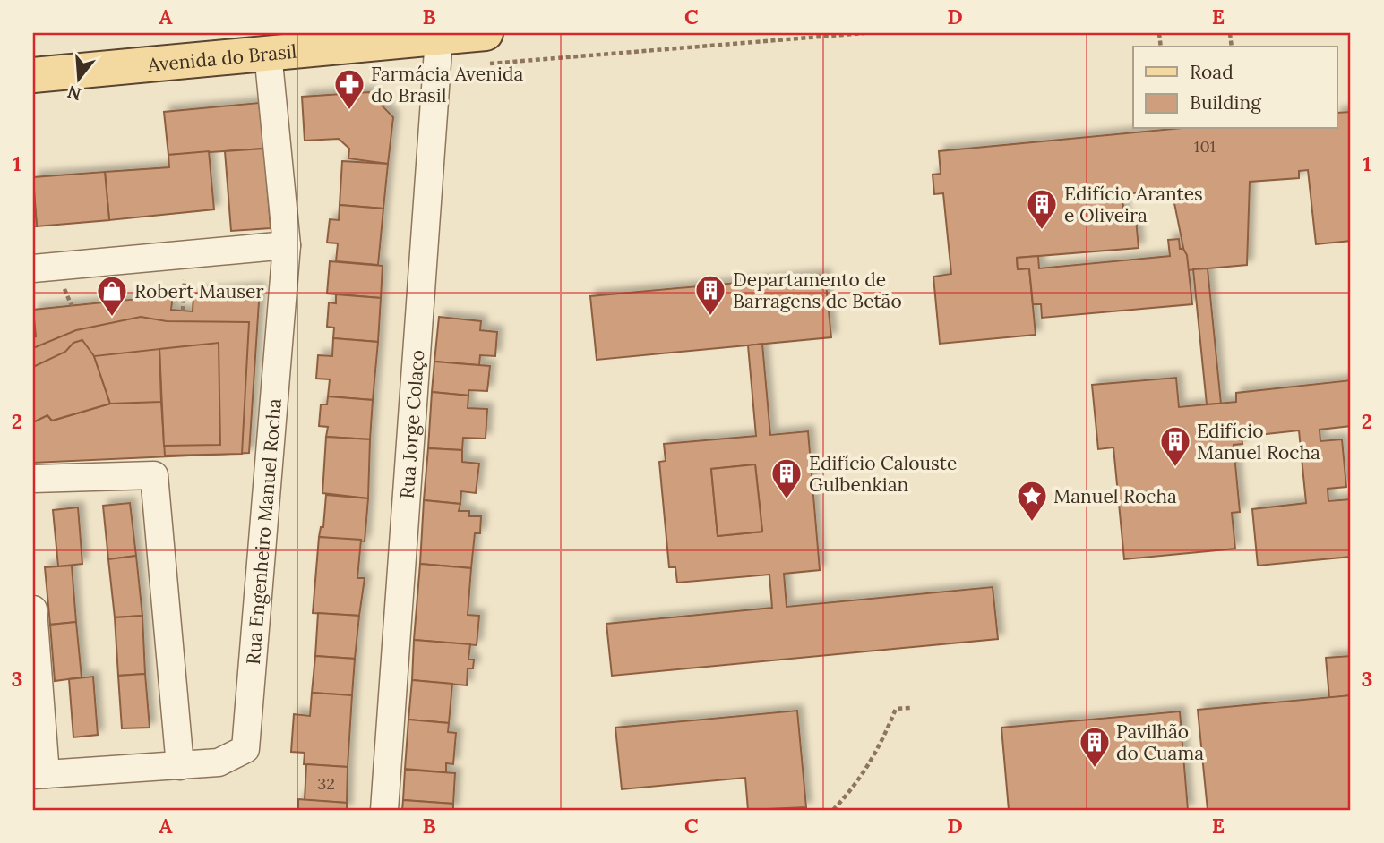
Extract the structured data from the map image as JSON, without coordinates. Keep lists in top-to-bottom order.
{
  "streets": {
    "main road": ["Avenida do Brasil"],
    "street": ["Rua Jorge Colaço", "Rua Engenheiro Manuel Rocha"]
  },
  "crossings": [
    ["Avenida do Brasil", "Rua Jorge Colaço"],
    ["Avenida do Brasil", "Rua Engenheiro Manuel Rocha"]
  ],
  "places": {
    "pharmacy": ["Farmácia Avenida do Brasil"],
    "building": [
      "Edifício Arantes e Oliveira",
      "Departamento de Barragens de Betão",
      "Edifício Manuel Rocha",
      "Edifício Calouste Gulbenkian",
      "Pavilhão do Cuama"
    ],
    "shop": ["Robert Mauser"],
    "place": ["Manuel Rocha"]
  },
  "house_numbers": ["101", "32"],
  "legend": ["Road", "Building"],
  "north": "bottom",
  "grid": {
    "columns": [
      "A",
      "B",
      "C",
      "D",
      "E"
    ],
    "rows": ["1", "2", "3"]
  }
}
